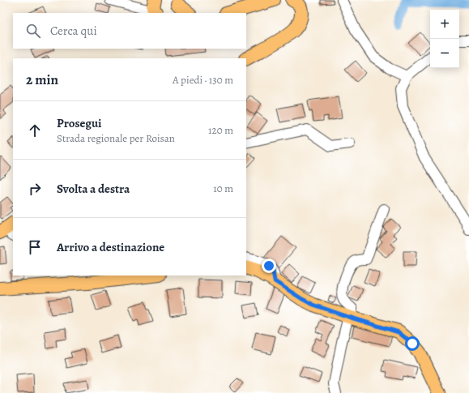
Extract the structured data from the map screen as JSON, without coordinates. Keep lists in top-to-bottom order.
{
  "page": {
    "map_buttons": ["+", "−"],
    "search": "Cerca qui",
    "heading": ["2 min", "A piedi · 130 m"],
    "list": [
      ["Prosegui", "Strada regionale per Roisan", "120 m"],
      ["Svolta a destra", "10 m"],
      "Arrivo a destinazione"
    ]
  }
}
